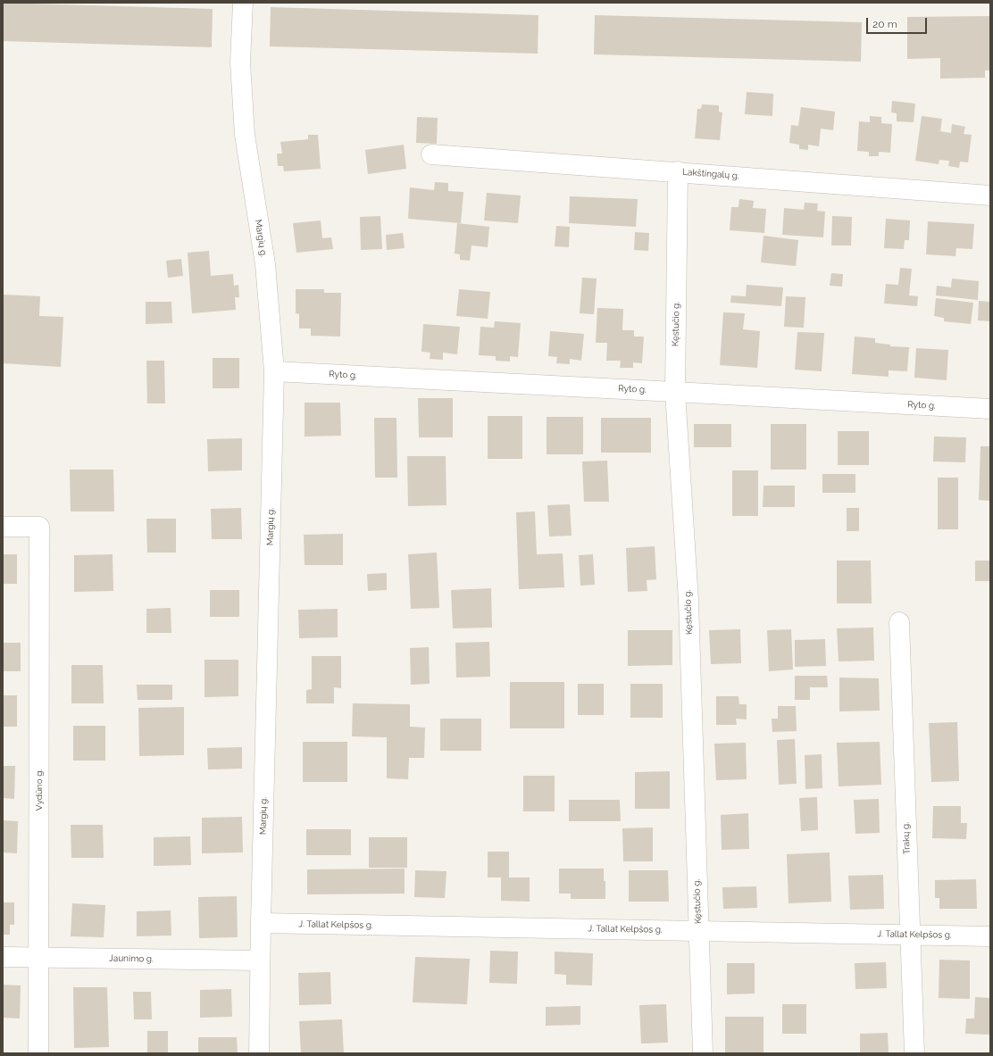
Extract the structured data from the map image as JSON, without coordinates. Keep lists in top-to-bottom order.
{
  "streets": {
    "street": [
      "Lakštingalų g.",
      "Margių g.",
      "Kęstučio g.",
      "Ryto g.",
      "Vydūno g.",
      "Trakų g.",
      "J. Tallat Kelpšos g.",
      "Jaunimo g."
    ]
  },
  "crossings": [
    ["Lakštingalų g.", "Kęstučio g."],
    ["Margių g.", "Ryto g."],
    ["Margių g.", "J. Tallat Kelpšos g."],
    ["Margių g.", "Jaunimo g."],
    ["Kęstučio g.", "Ryto g."],
    ["Kęstučio g.", "J. Tallat Kelpšos g."],
    ["Vydūno g.", "Jaunimo g."],
    ["Trakų g.", "J. Tallat Kelpšos g."]
  ],
  "scale_bar": "20 m"
}
